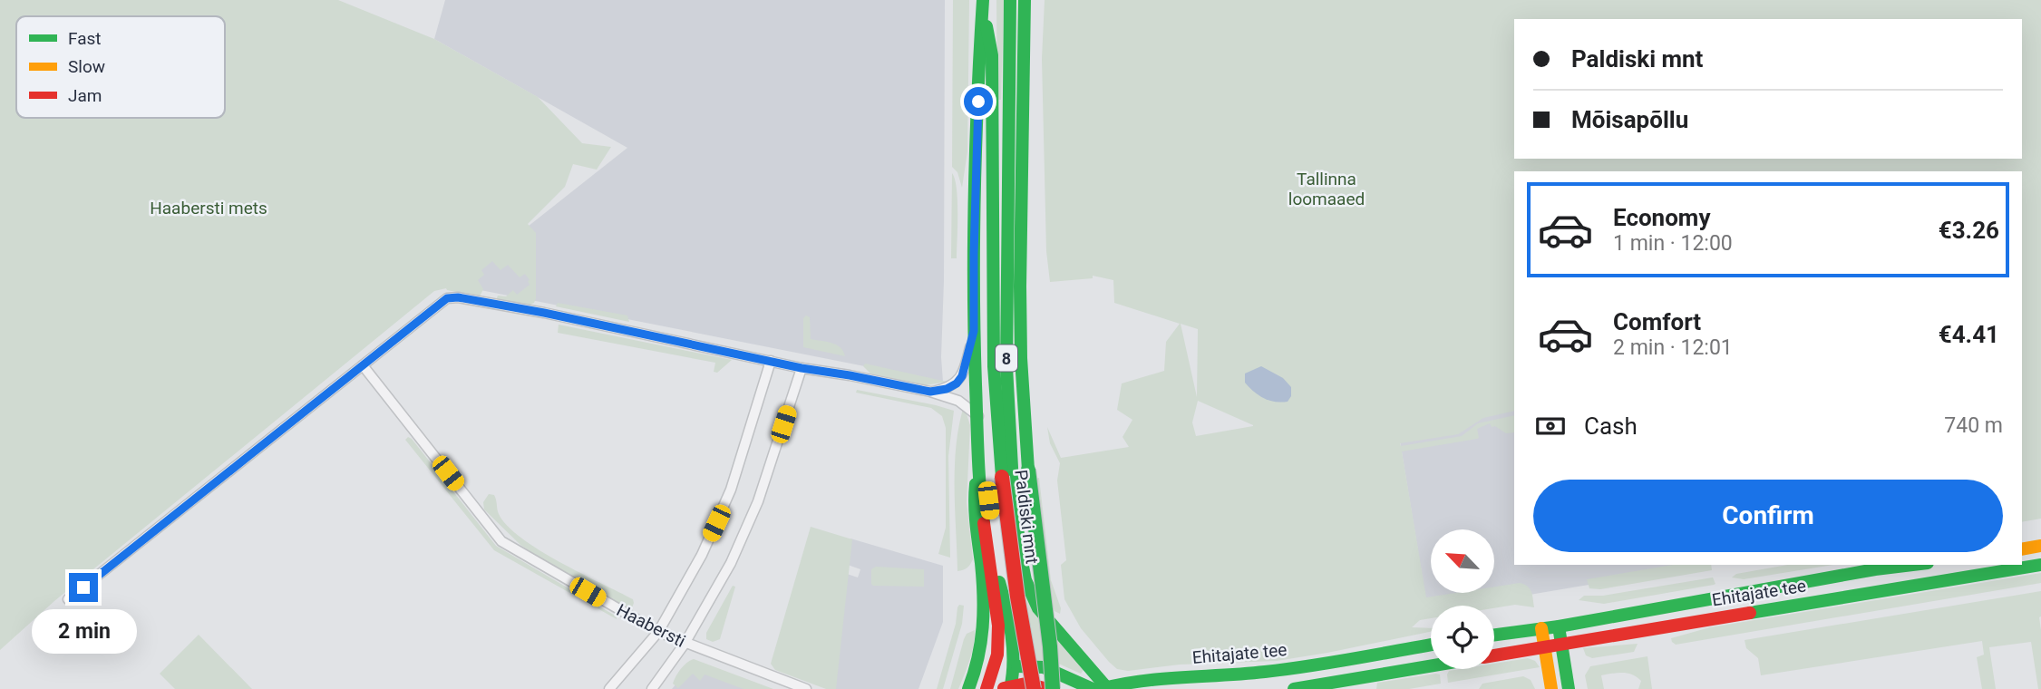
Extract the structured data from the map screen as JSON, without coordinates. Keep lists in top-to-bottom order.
{
  "streets": {
    "main road": ["8", "Paldiski mnt", "Ehitajate tee"],
    "street": ["Haabersti"]
  },
  "crossings": [
    ["Paldiski mnt", "Ehitajate tee"]
  ],
  "parks": ["Tallinna loomaaed", "Haabersti mets"],
  "legend": ["Fast", "Slow", "Jam"],
  "north": "top left",
  "page": {
    "banner": ["Paldiski mnt", "Mõisapõllu"],
    "list": [
      {
        "name": "Economy",
        "note": "1 min · 12:00",
        "value": "€3.26"
      },
      {
        "name": "Comfort",
        "note": "2 min · 12:01",
        "value": "€4.41"
      }
    ],
    "pay": ["Cash", "740 m"],
    "buttons": "Confirm",
    "bubble": "2 min"
  }
}
